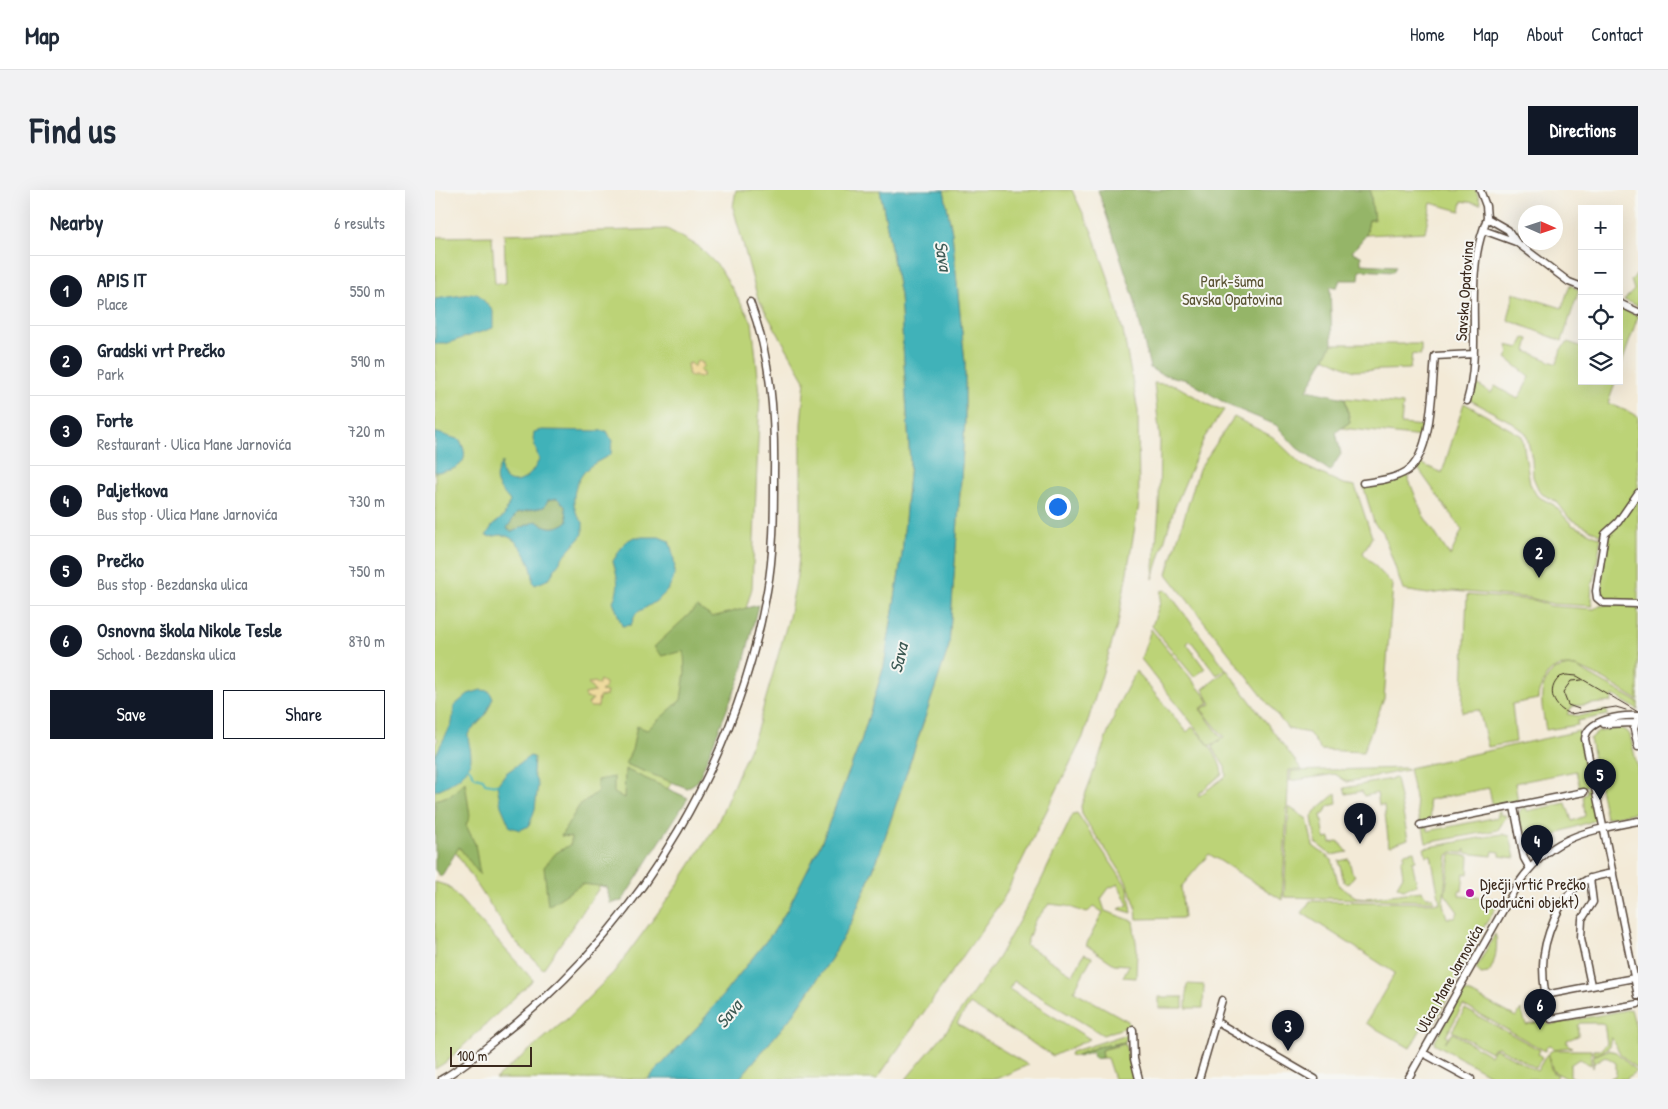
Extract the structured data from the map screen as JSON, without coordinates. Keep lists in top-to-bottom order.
{
  "streets": {
    "street": ["Savska Opatovina", "Ulica Mane Jarnovića"]
  },
  "water": ["Sava"],
  "parks": ["Park-šuma Savska Opatovina"],
  "places": ["Dječji vrtić Prečko (područni objekt)"],
  "scale_bar": "100 m",
  "north": "right",
  "page": {
    "header": "Map",
    "nav": [
      "Home",
      "Map",
      "About",
      "Contact"
    ],
    "buttons": [
      "Directions",
      ["Save", "Share"]
    ],
    "title": "Find us",
    "heading": ["Nearby", "6 results"],
    "map_buttons": ["+", "−"],
    "list": [
      {
        "mark": "1",
        "name": "APIS IT",
        "note": "Place",
        "value": "550 m"
      },
      {
        "mark": "2",
        "name": "Gradski vrt Prečko",
        "note": "Park",
        "value": "590 m"
      },
      {
        "mark": "3",
        "name": "Forte",
        "note": "Restaurant · Ulica Mane Jarnovića",
        "value": "720 m"
      },
      {
        "mark": "4",
        "name": "Paljetkova",
        "note": "Bus stop · Ulica Mane Jarnovića",
        "value": "730 m"
      },
      {
        "mark": "5",
        "name": "Prečko",
        "note": "Bus stop · Bezdanska ulica",
        "value": "750 m"
      },
      {
        "mark": "6",
        "name": "Osnovna škola Nikole Tesle",
        "note": "School · Bezdanska ulica",
        "value": "870 m"
      }
    ],
    "pins": [
      "2",
      "5",
      "1",
      "4",
      "6",
      "3"
    ],
    "scale": "100 m"
  }
}
